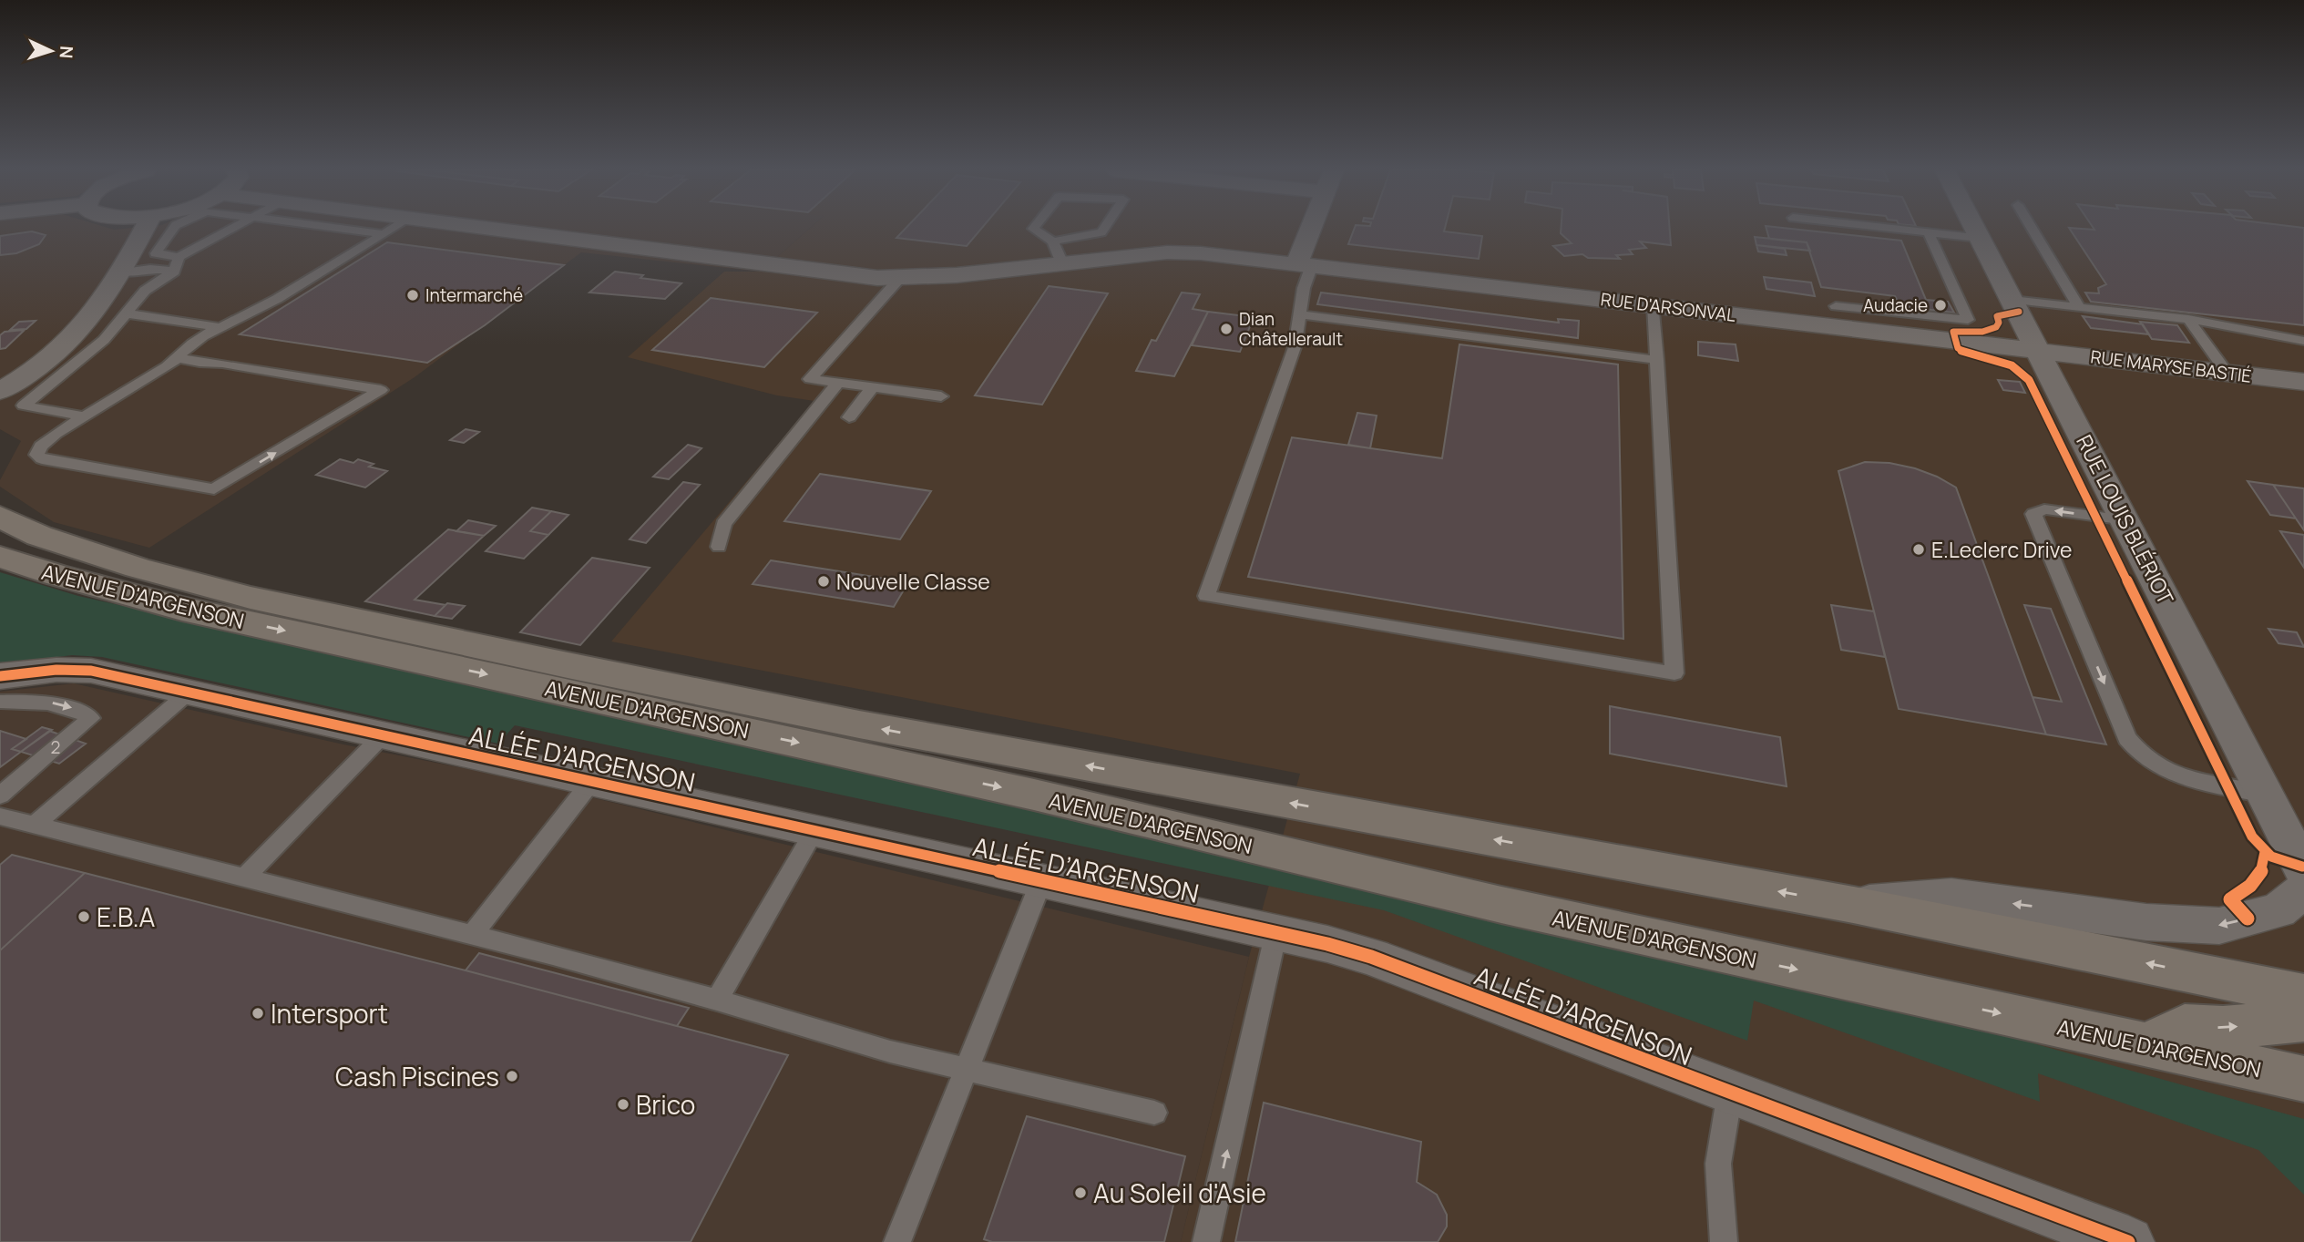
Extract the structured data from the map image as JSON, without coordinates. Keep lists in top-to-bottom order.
{
  "streets": {
    "main road": ["AVENUE D'ARGENSON"],
    "street": [
      "RUE D'ARSONVAL",
      "RUE MARYSE BASTIÉ",
      "RUE LOUIS BLÉRIOT",
      "ALLÉE D’ARGENSON"
    ]
  },
  "crossings": [
    ["RUE D'ARSONVAL", "RUE MARYSE BASTIÉ"],
    ["RUE D'ARSONVAL", "RUE LOUIS BLÉRIOT"],
    ["RUE MARYSE BASTIÉ", "RUE LOUIS BLÉRIOT"]
  ],
  "places": [
    "Intermarché",
    "Audacie",
    "Dian Châtellerault",
    "E.Leclerc Drive",
    "Nouvelle Classe",
    "E.B.A",
    "Intersport",
    "Cash Piscines",
    "Brico",
    "Au Soleil d'Asie"
  ],
  "house_numbers": ["2"],
  "north": "right"
}
